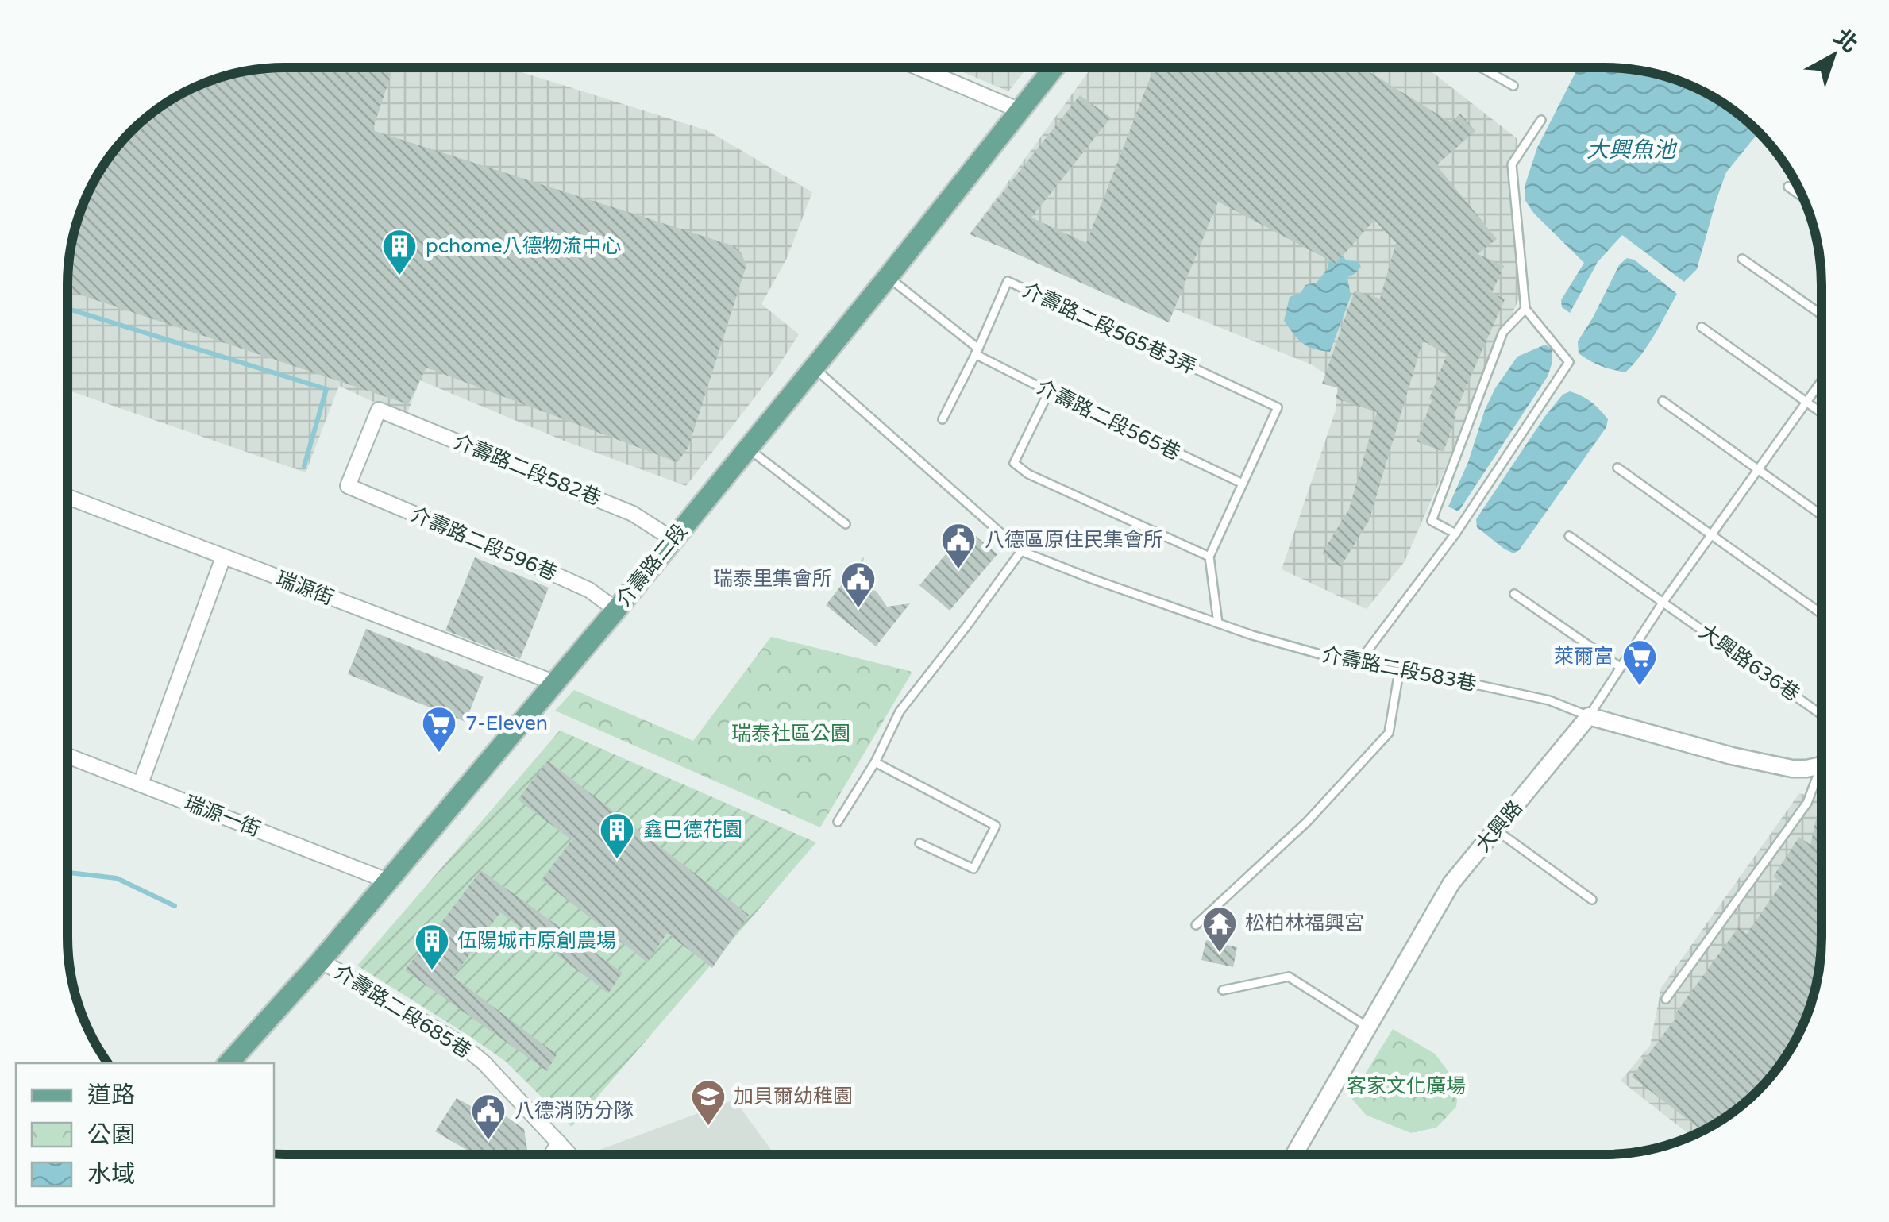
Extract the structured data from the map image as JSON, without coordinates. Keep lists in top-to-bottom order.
{
  "streets": {
    "main road": ["介壽路二段"],
    "street": [
      "介壽路二段582巷",
      "介壽路二段596巷",
      "瑞源街",
      "瑞源一街",
      "大興路",
      "介壽路二段685巷"
    ],
    "lane": [
      "介壽路二段565巷3弄",
      "介壽路二段565巷",
      "大興路636巷",
      "介壽路二段583巷"
    ]
  },
  "crossings": [
    ["介壽路二段565巷3弄", "介壽路二段565巷"],
    ["介壽路二段565巷", "介壽路二段"],
    ["介壽路二段582巷", "介壽路二段596巷"],
    ["介壽路二段582巷", "介壽路二段"],
    ["介壽路二段596巷", "介壽路二段"],
    ["介壽路二段", "瑞源街"],
    ["介壽路二段", "介壽路二段583巷"],
    ["介壽路二段", "瑞源一街"],
    ["介壽路二段", "介壽路二段685巷"],
    ["介壽路二段583巷", "大興路"]
  ],
  "water": ["大興魚池"],
  "parks": ["瑞泰社區公園", "客家文化廣場"],
  "places": {
    "building": ["pchome八德物流中心", "鑫巴德花園", "伍陽城市原創農場"],
    "public building": ["八德區原住民集會所", "瑞泰里集會所", "八德消防分隊"],
    "supermarket": ["萊爾富", "7-Eleven"],
    "temple": ["松柏林福興宮"],
    "school or university": ["加貝爾幼稚園"]
  },
  "legend": ["道路", "公園", "水域"],
  "north": "top right"
}
